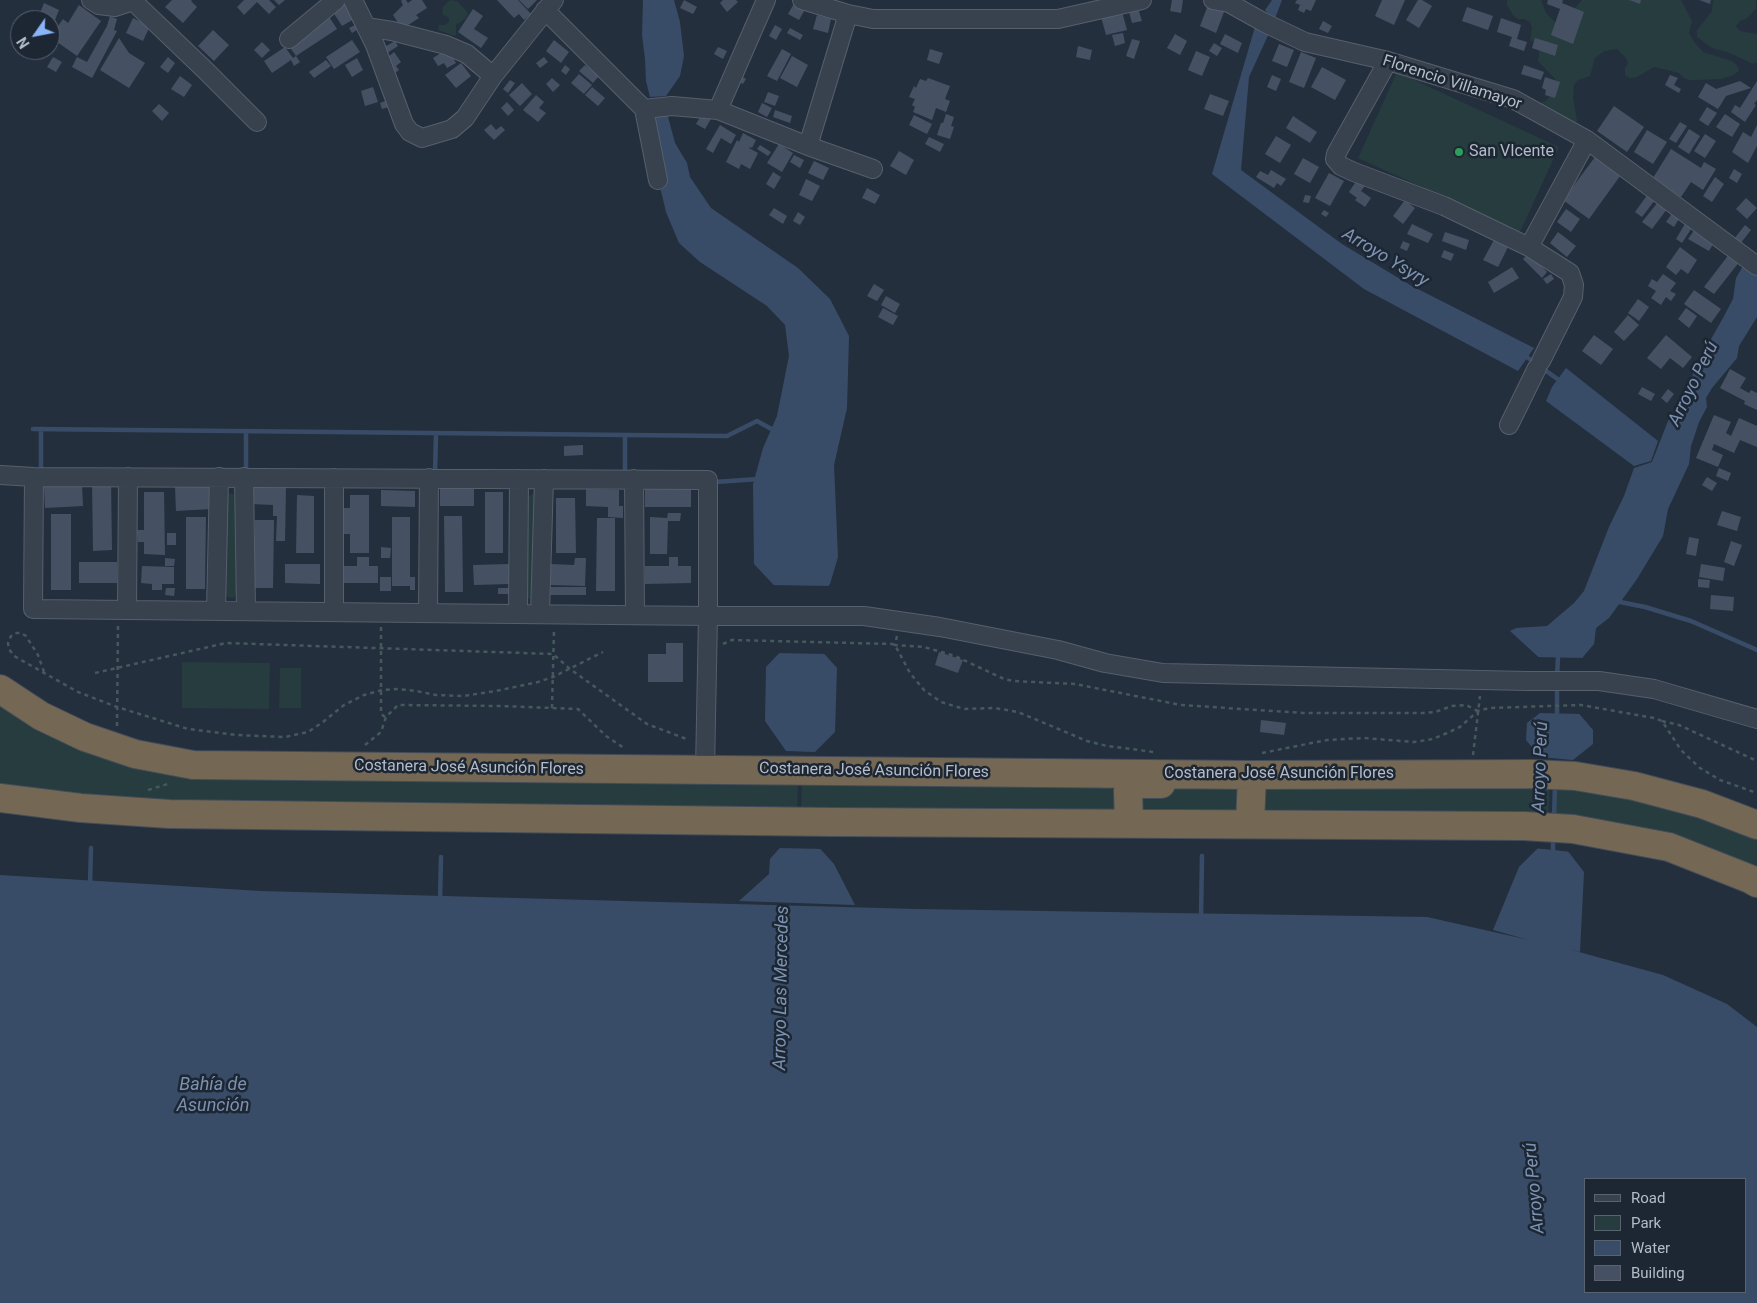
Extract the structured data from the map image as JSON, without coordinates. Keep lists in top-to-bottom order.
{
  "streets": {
    "highway": ["Costanera José Asunción Flores"],
    "street": ["Florencio Villamayor"]
  },
  "water": [
    "Arroyo Ysyry",
    "Arroyo Perú",
    "Arroyo Las Mercedes",
    "Bahía de Asunción"
  ],
  "places": ["San VIcente"],
  "legend": [
    "Road",
    "Park",
    "Water",
    "Building"
  ],
  "north": "bottom left"
}
